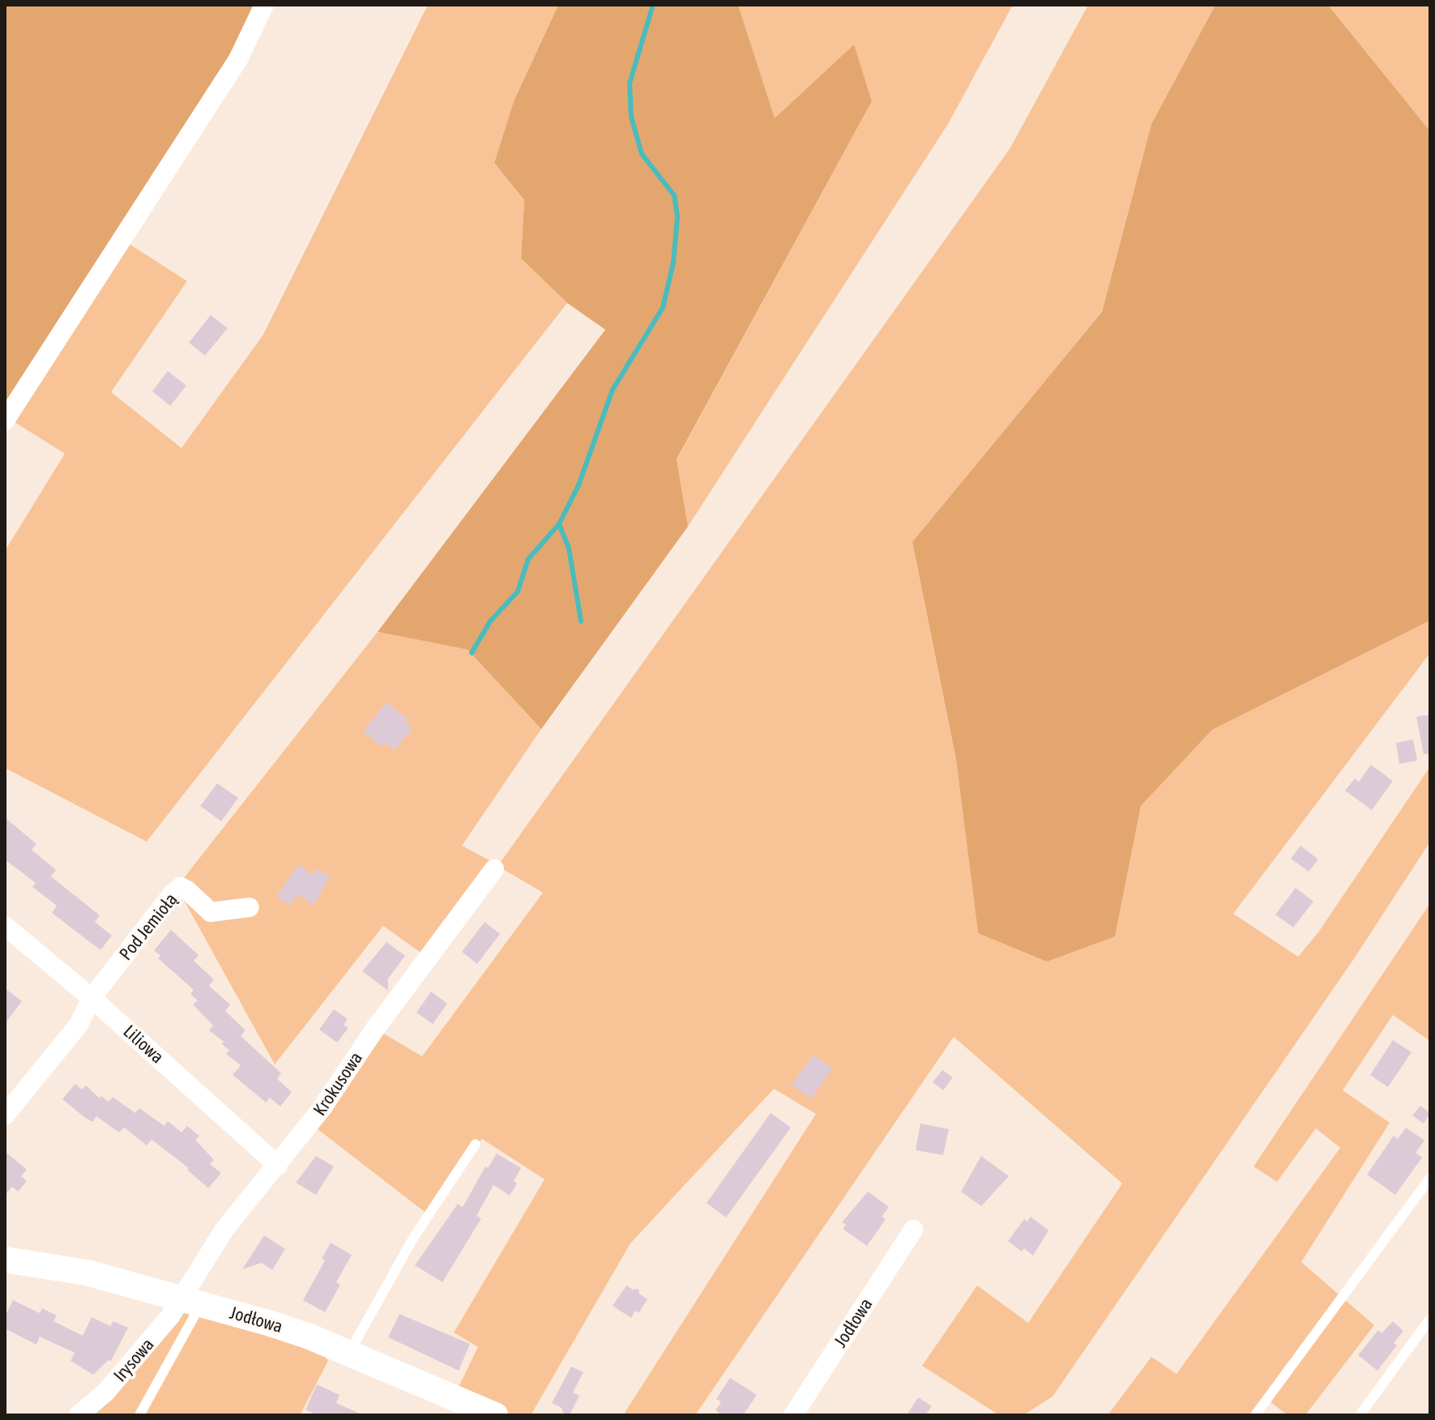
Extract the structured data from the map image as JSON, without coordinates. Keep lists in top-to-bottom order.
{
  "streets": {
    "street": [
      "Pod Jemiołą",
      "Liliowa",
      "Krokusowa",
      "Jodłowa",
      "Irysowa"
    ]
  },
  "crossings": [
    ["Pod Jemiołą", "Liliowa"],
    ["Liliowa", "Krokusowa"],
    ["Krokusowa", "Jodłowa"],
    ["Krokusowa", "Irysowa"],
    ["Jodłowa", "Irysowa"]
  ]
}
